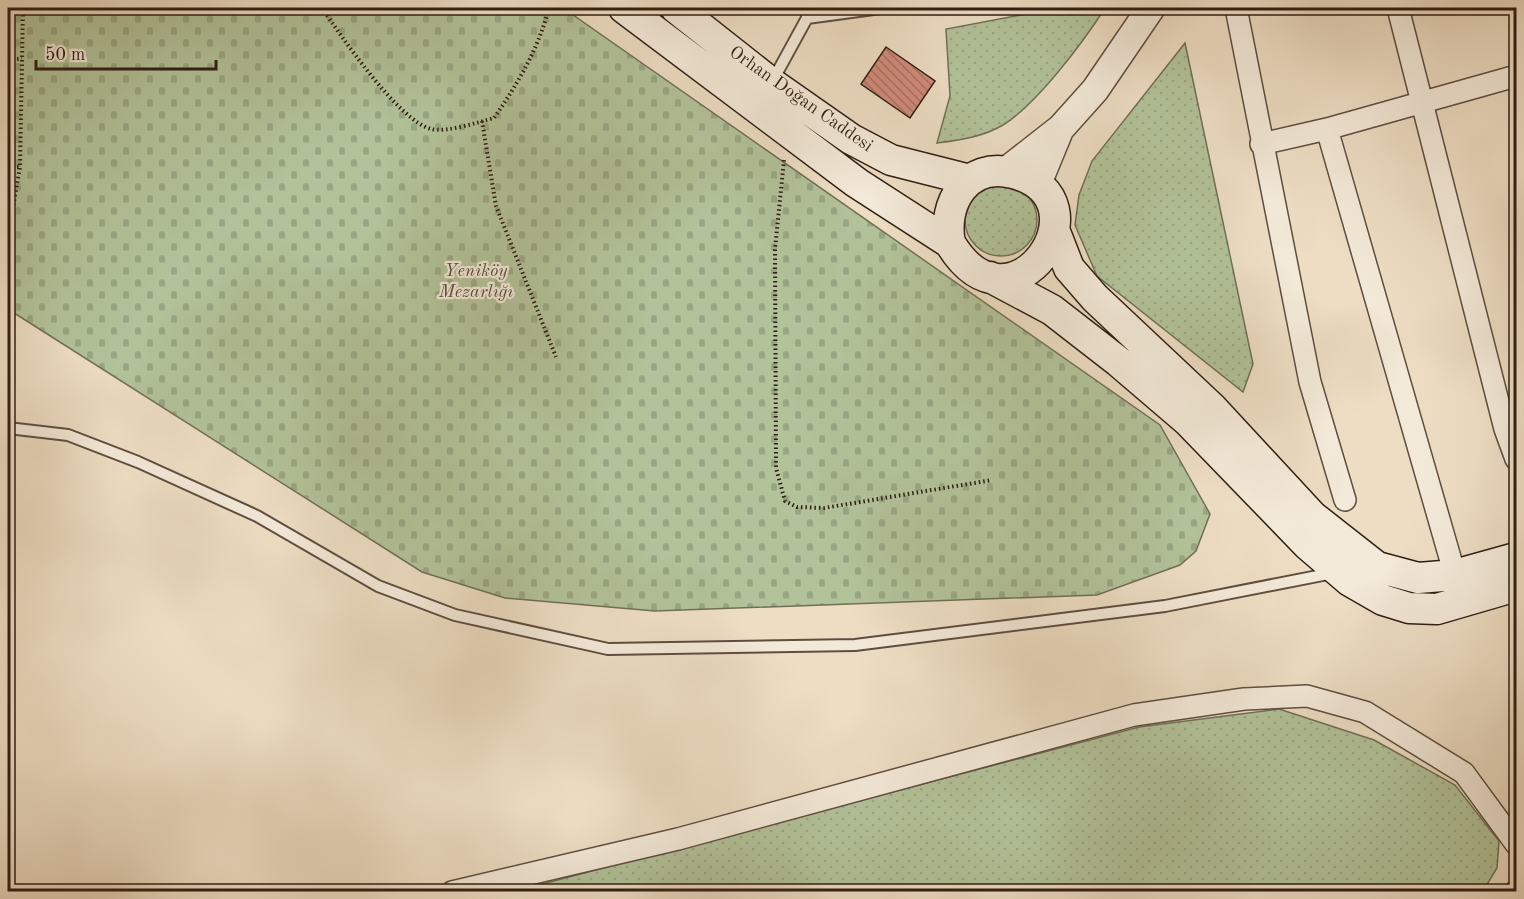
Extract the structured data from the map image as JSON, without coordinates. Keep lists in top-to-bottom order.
{
  "streets": {
    "main road": ["Orhan Doğan Caddesi"]
  },
  "parks": ["Yeniköy Mezarlığı"],
  "scale_bar": "50 m"
}
